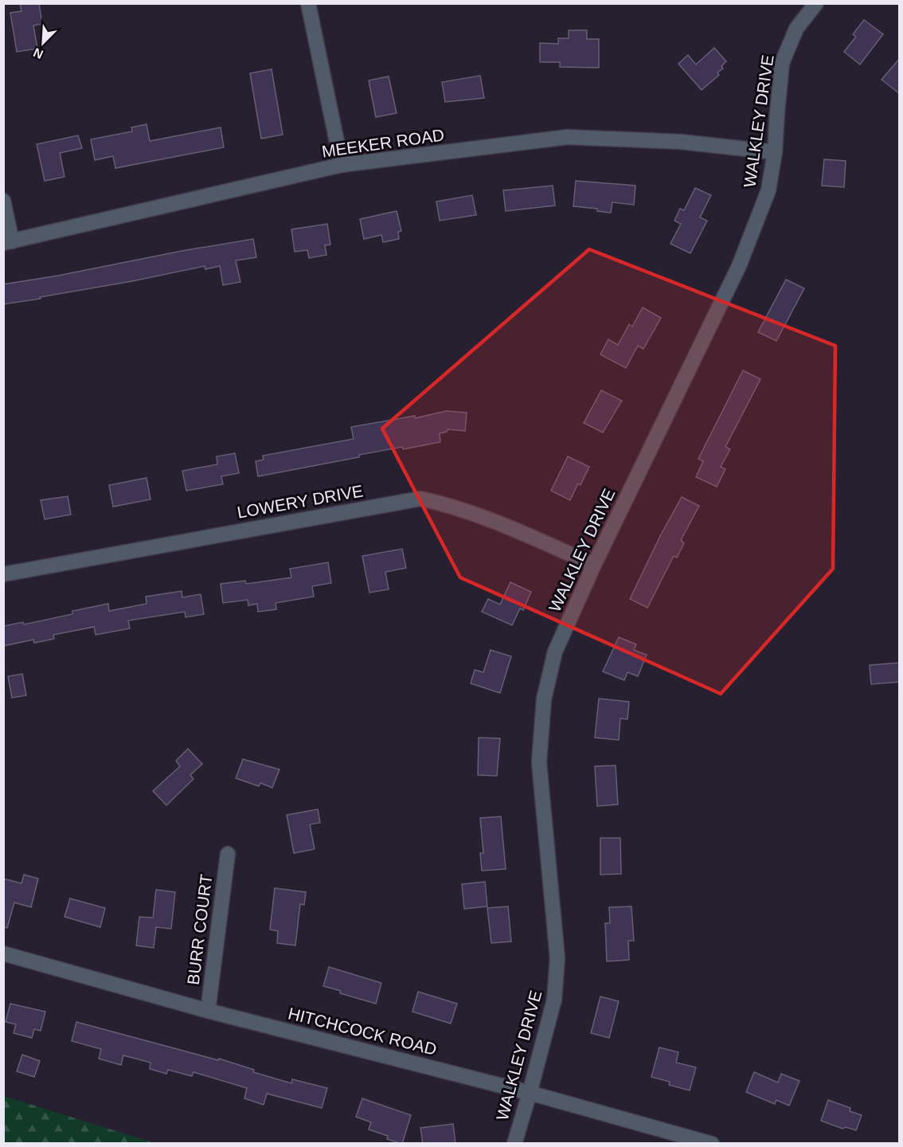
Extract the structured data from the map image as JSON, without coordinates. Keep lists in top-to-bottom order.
{
  "streets": {
    "street": [
      "WALKLEY DRIVE",
      "MEEKER ROAD",
      "LOWERY DRIVE",
      "BURR COURT",
      "HITCHCOCK ROAD"
    ]
  },
  "crossings": [
    ["WALKLEY DRIVE", "MEEKER ROAD"],
    ["WALKLEY DRIVE", "LOWERY DRIVE"],
    ["WALKLEY DRIVE", "HITCHCOCK ROAD"],
    ["BURR COURT", "HITCHCOCK ROAD"]
  ],
  "north": "bottom left"
}
